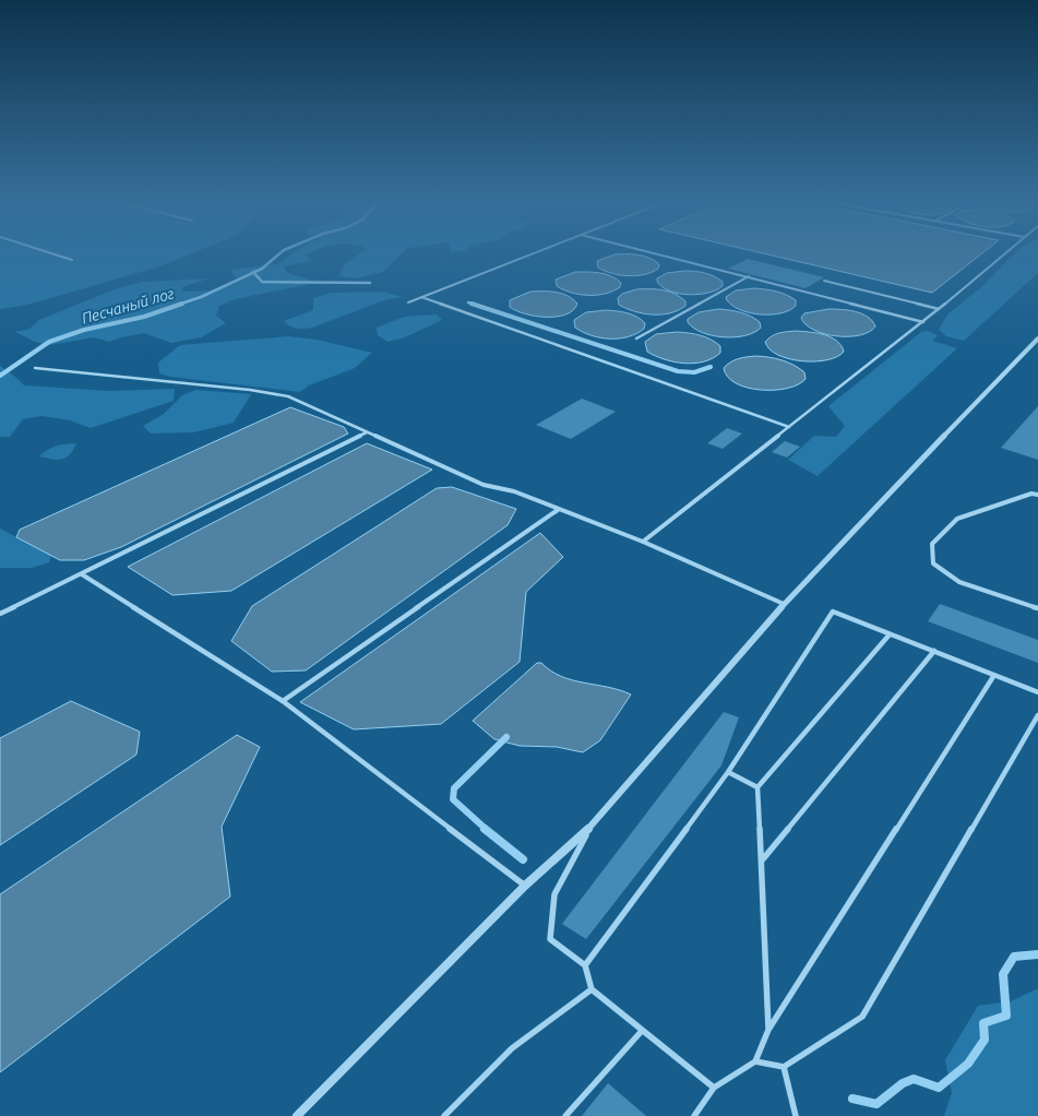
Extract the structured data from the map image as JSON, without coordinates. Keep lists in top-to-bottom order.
{
  "water": ["Песчаный лог"]
}
